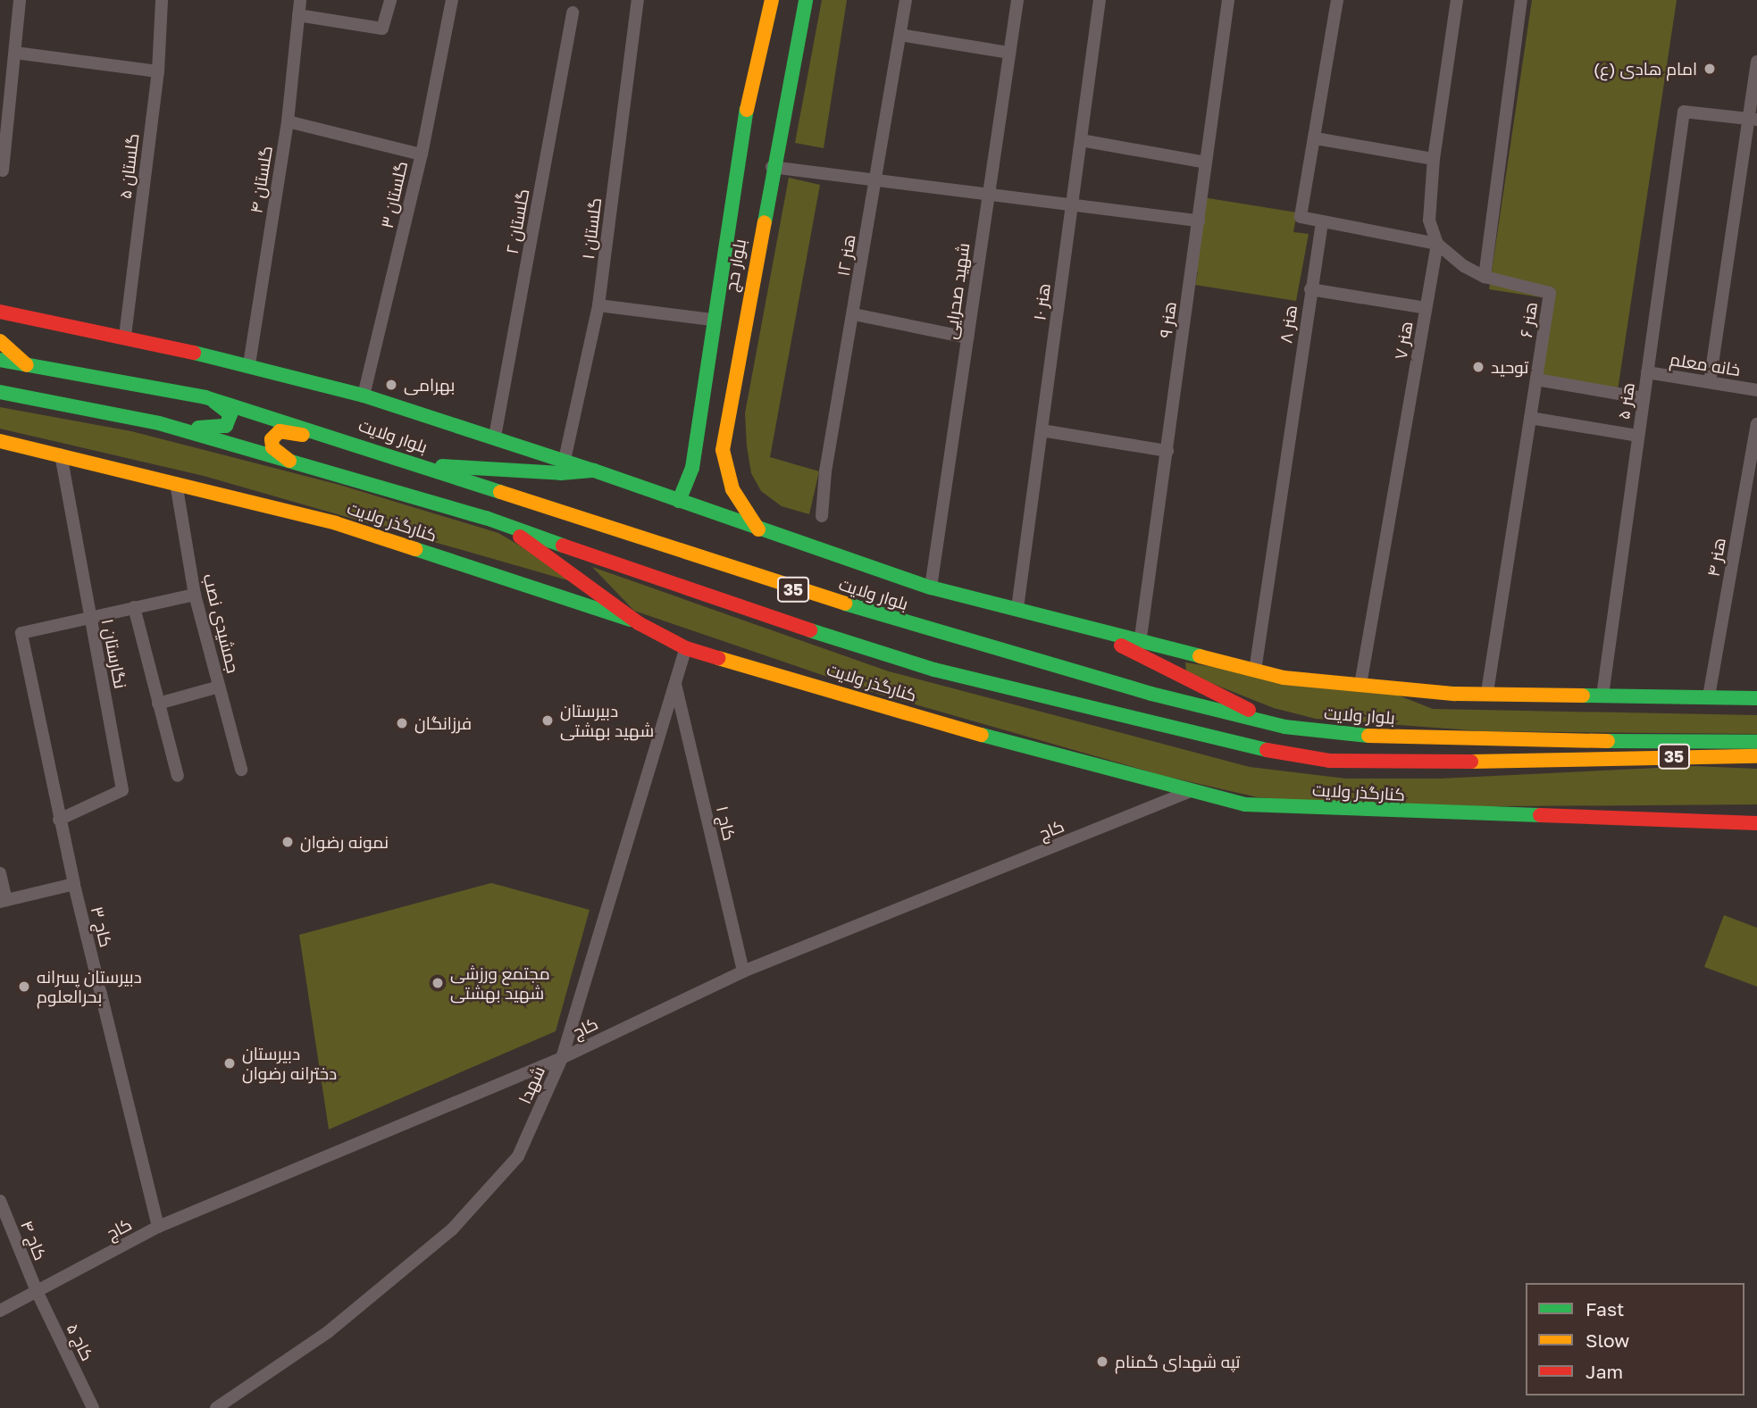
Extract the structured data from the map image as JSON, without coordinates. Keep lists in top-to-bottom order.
{
  "streets": {
    "main road": [
      "بلوار حج",
      "بلوار ولایت",
      "کنارگذر ولایت",
      "35"
    ],
    "street": [
      "گلستان ۵",
      "گلستان ۴",
      "گلستان ۳",
      "گلستان ۲",
      "گلستان ۱",
      "هنر ۱۲",
      "شهید صحرایی",
      "هنر ۱۰",
      "هنر ۹",
      "هنر ۶",
      "هنر ۸",
      "هنر ۷",
      "خانه معلم",
      "هنر ۵",
      "هنر ۴",
      "جمشیدی نصب",
      "نگارستان ۱",
      "کاج ۱",
      "کاج",
      "کاج ۳",
      "شهدا",
      "کاج ۴",
      "کاج ۵"
    ]
  },
  "crossings": [
    ["خانه معلم", "هنر ۵"],
    ["کنارگذر ولایت", "جمشیدی نصب"],
    ["کنارگذر ولایت", "نگارستان ۱"],
    ["کنارگذر ولایت", "کاج"],
    ["کنارگذر ولایت", "شهدا"],
    ["نگارستان ۱", "کاج ۳"],
    ["کاج ۱", "کاج"],
    ["کاج ۱", "شهدا"],
    ["کاج", "کاج ۳"],
    ["کاج", "شهدا"],
    ["کاج", "کاج ۴"],
    ["کاج", "کاج ۵"],
    ["کاج ۴", "کاج ۵"]
  ],
  "places": [
    "امام هادی (ع)",
    "توحید",
    "بهرامی",
    "دبیرستان شهید بهشتی",
    "فرزانگان",
    "نمونه رضوان",
    "مجتمع ورزشی شهید بهشتی",
    "دبیرستان پسرانه بحرالعلوم",
    "دبیرستان دخترانه رضوان",
    "تپه شهدای گمنام"
  ],
  "legend": ["Fast", "Slow", "Jam"]
}
